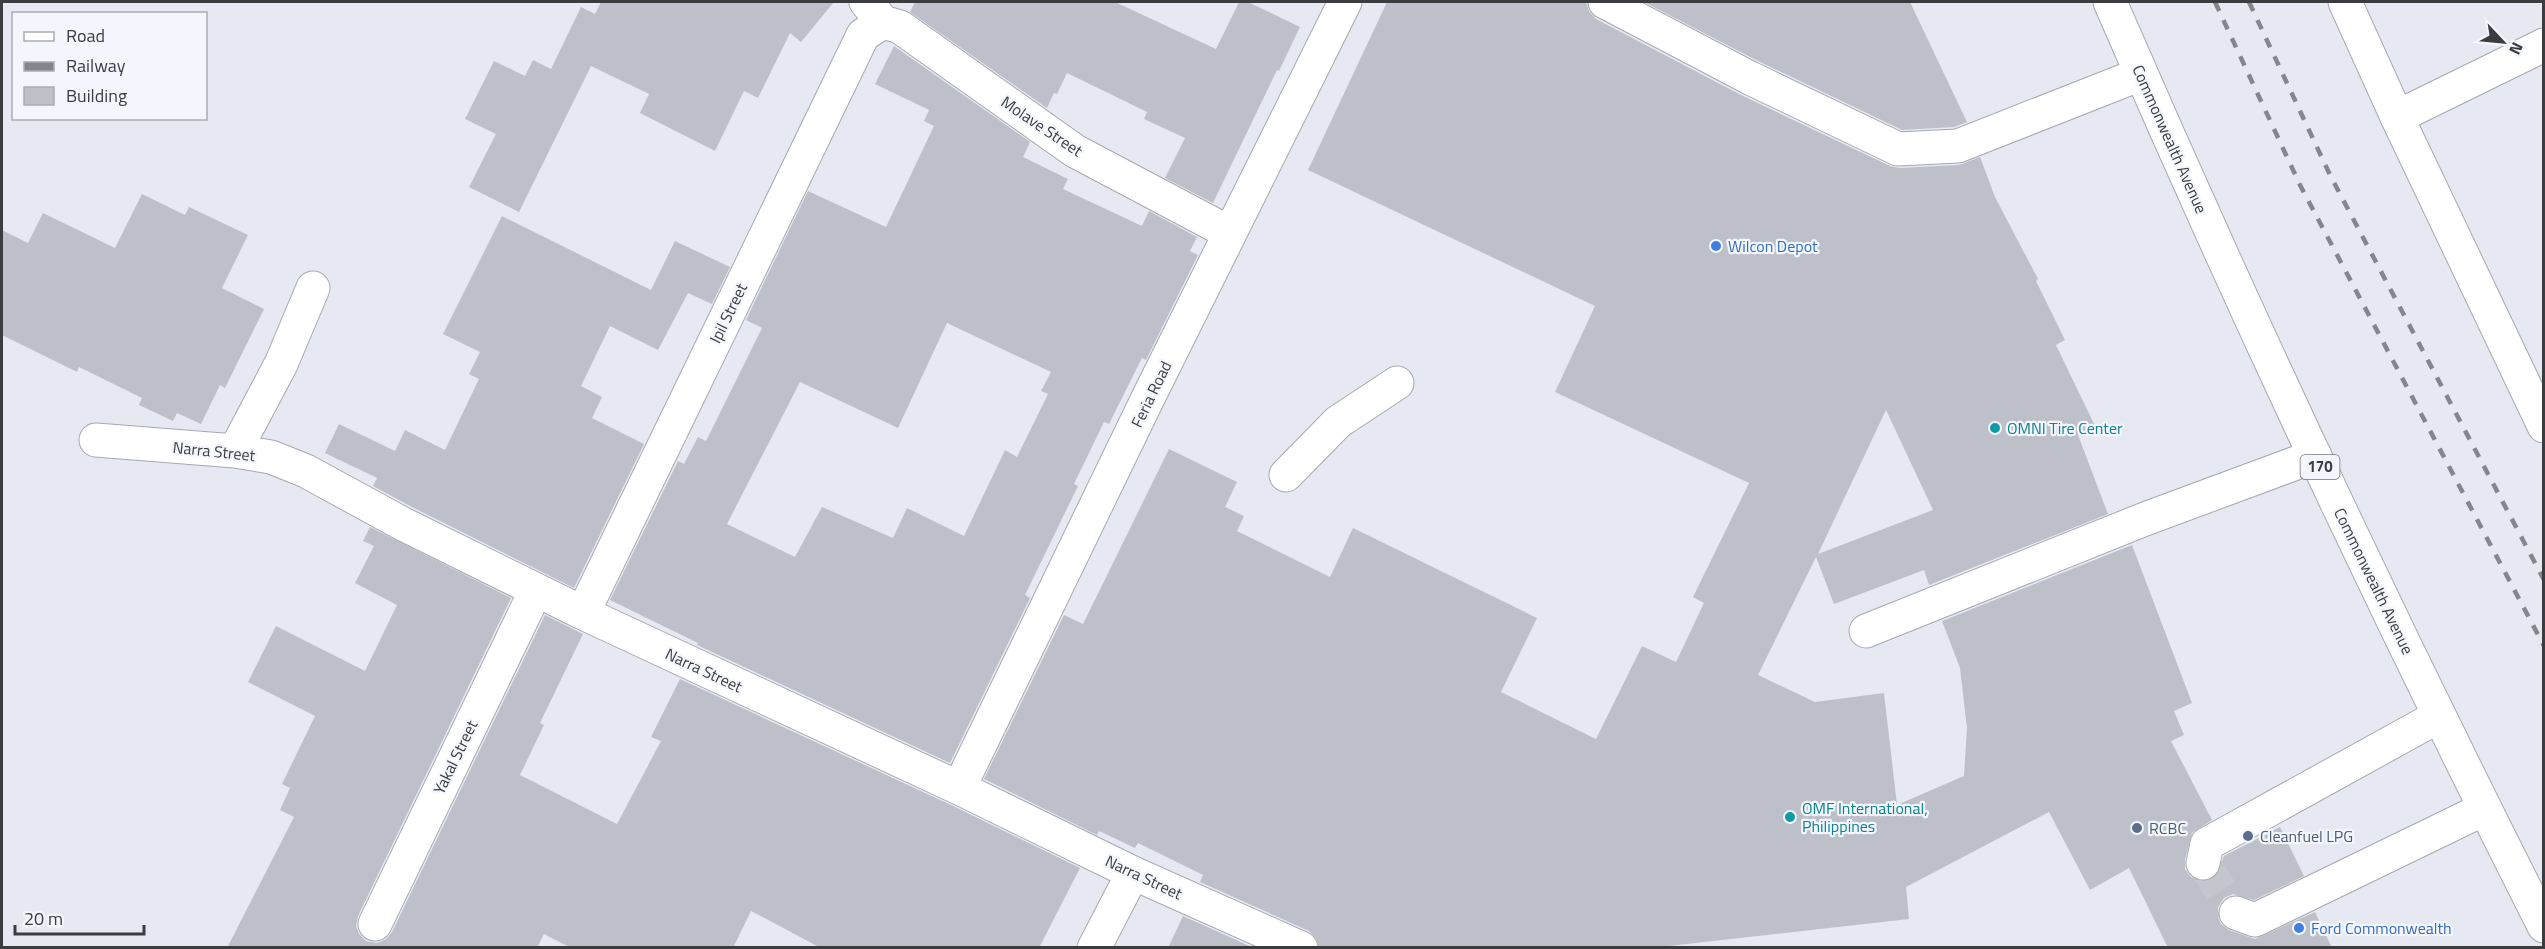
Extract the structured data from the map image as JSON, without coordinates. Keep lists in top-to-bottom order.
{
  "streets": {
    "street": [
      "Molave Street",
      "Commonwealth Avenue",
      "Ipil Street",
      "Feria Road",
      "Narra Street",
      "170",
      "Yakal Street"
    ]
  },
  "crossings": [
    ["Molave Street", "Ipil Street"],
    ["Molave Street", "Feria Road"],
    ["Ipil Street", "Narra Street"],
    ["Feria Road", "Narra Street"],
    ["Narra Street", "Yakal Street"]
  ],
  "places": [
    "Wilcon Depot",
    "OMNI Tire Center",
    "OMF International, Philippines",
    "RCBC",
    "Cleanfuel LPG",
    "Ford Commonwealth"
  ],
  "legend": ["Road", "Railway", "Building"],
  "scale_bar": "20 m",
  "north": "bottom right"
}
